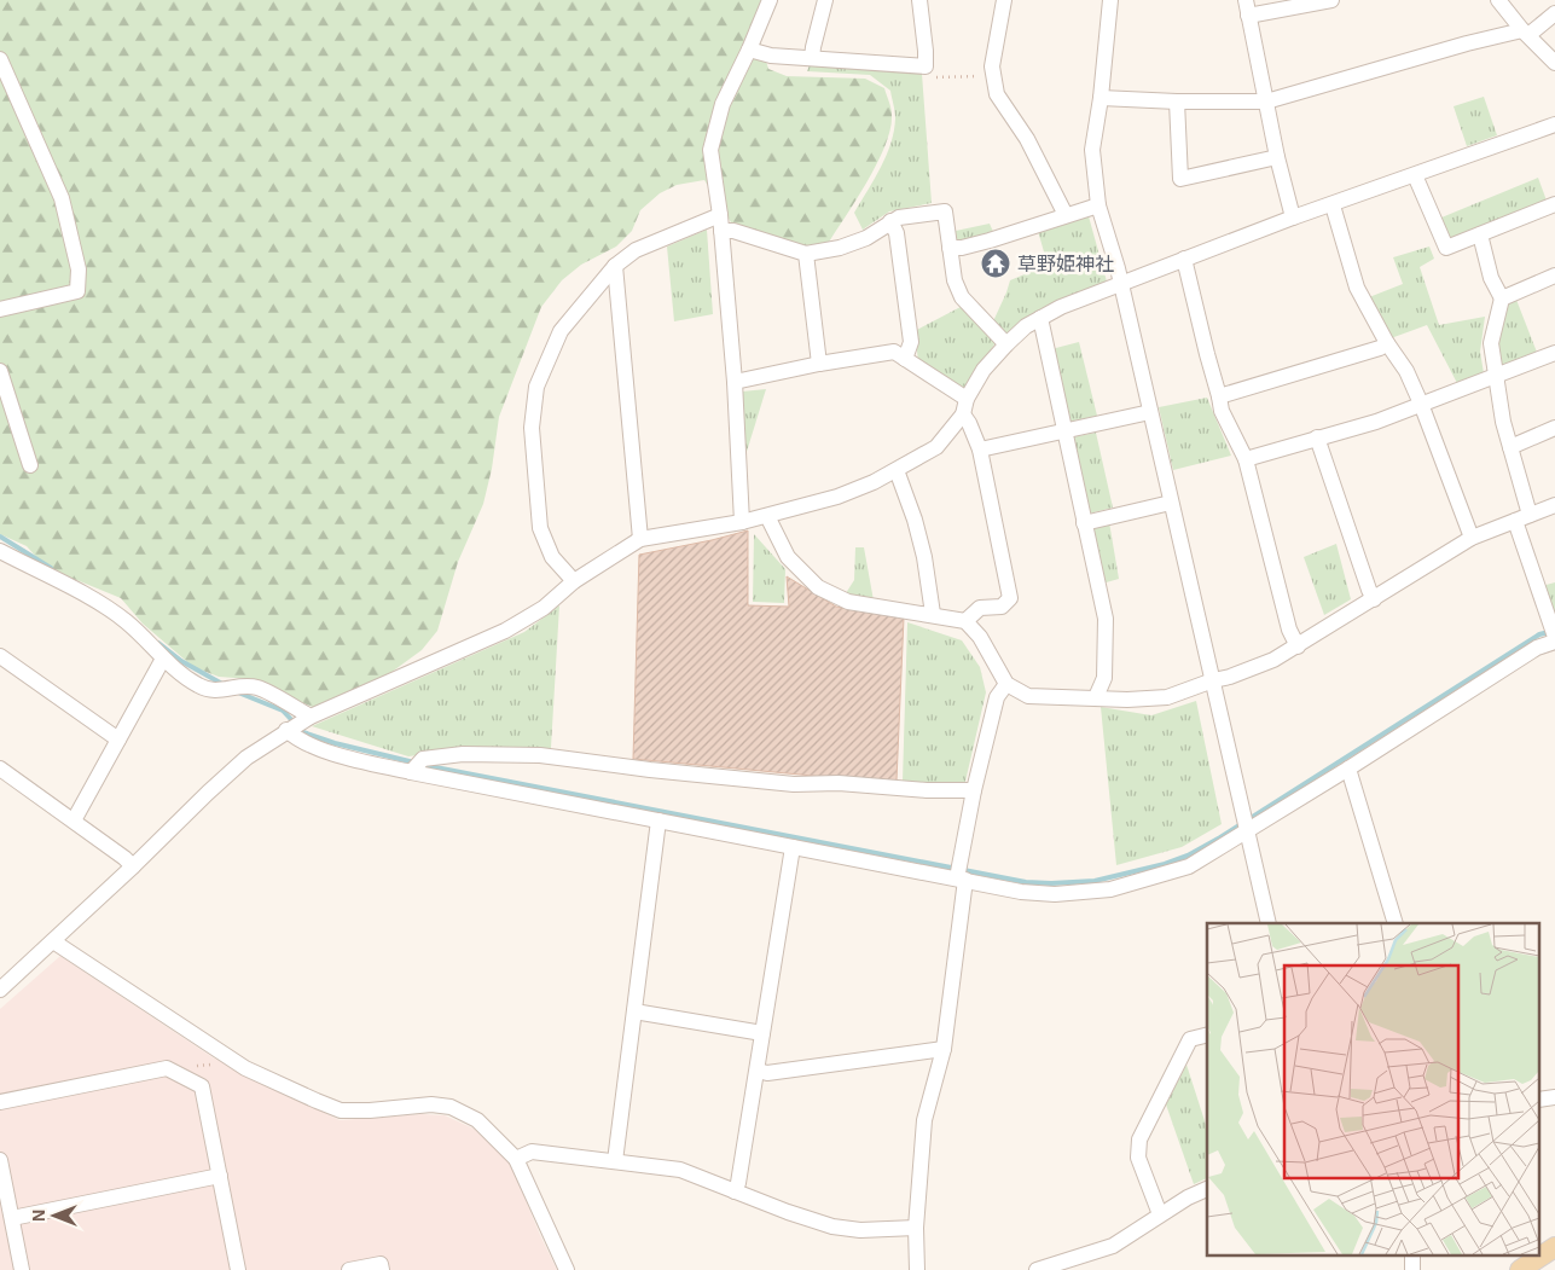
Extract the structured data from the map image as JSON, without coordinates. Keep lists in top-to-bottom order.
{
  "places": {
    "temple": ["草野姫神社"]
  },
  "north": "left"
}
